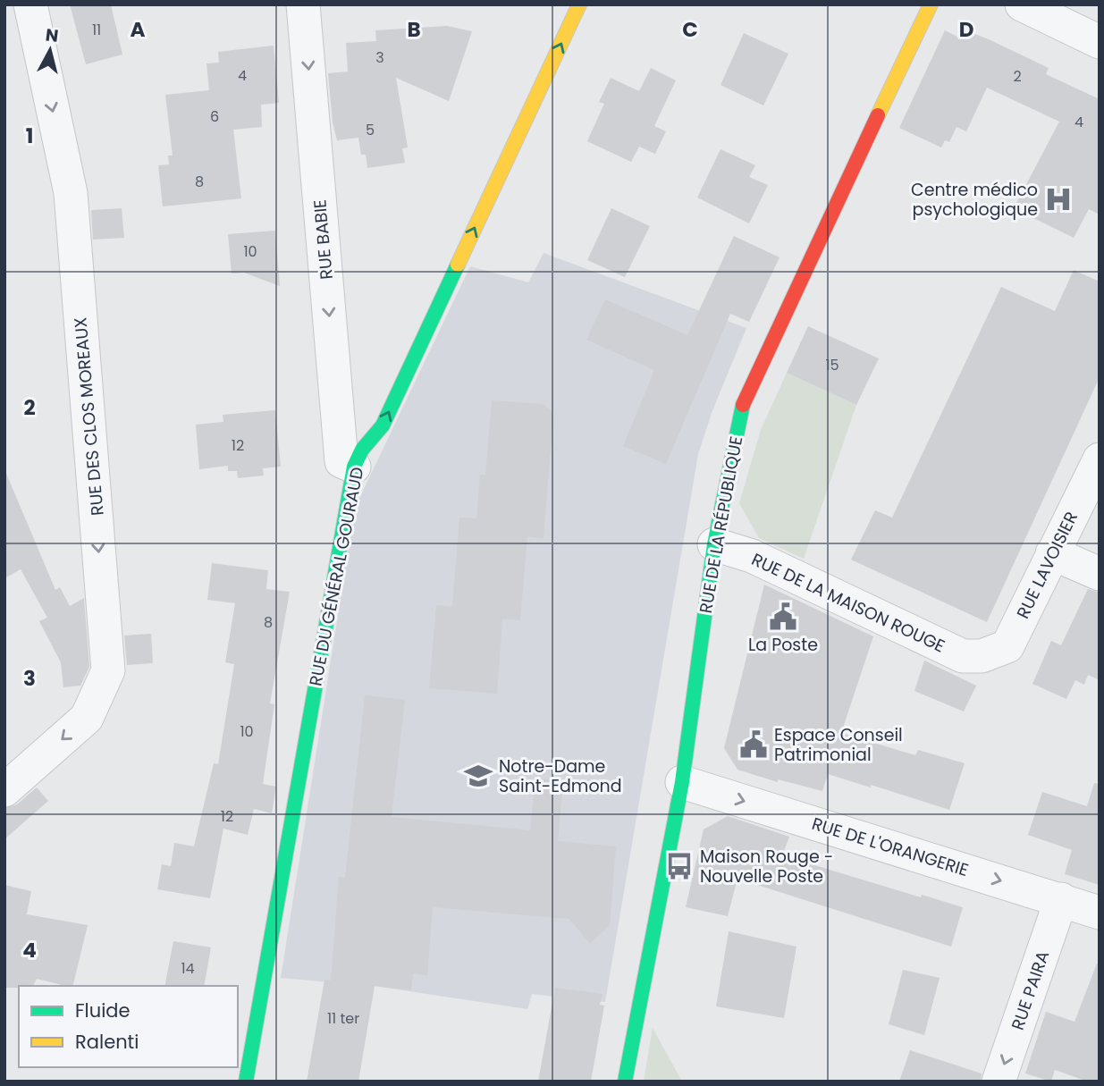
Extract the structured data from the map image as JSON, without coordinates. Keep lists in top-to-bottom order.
{
  "streets": {
    "street": [
      "RUE BABIE",
      "RUE DES CLOS MOREAUX",
      "RUE DE LA RÉPUBLIQUE",
      "RUE LAVOISIER",
      "RUE DU GÉNÉRAL GOURAUD",
      "RUE DE LA MAISON ROUGE",
      "RUE DE L'ORANGERIE",
      "RUE PAIRA"
    ]
  },
  "crossings": [
    ["RUE BABIE", "RUE DU GÉNÉRAL GOURAUD"],
    ["RUE DE LA RÉPUBLIQUE", "RUE DE LA MAISON ROUGE"],
    ["RUE DE LA RÉPUBLIQUE", "RUE DE L'ORANGERIE"],
    ["RUE LAVOISIER", "RUE DE LA MAISON ROUGE"],
    ["RUE DE L'ORANGERIE", "RUE PAIRA"]
  ],
  "one_way": [
    "RUE BABIE",
    "RUE DES CLOS MOREAUX",
    "RUE DU GÉNÉRAL GOURAUD",
    "RUE DE L'ORANGERIE",
    "RUE PAIRA"
  ],
  "places": {
    "hospital": ["Centre médico psychologique"],
    "public building": ["La Poste", "Espace Conseil Patrimonial"],
    "school or university": ["Notre-Dame Saint-Edmond"],
    "bus stop": ["Maison Rouge - Nouvelle Poste"]
  },
  "house_numbers": [
    "11",
    "3",
    "4",
    "2",
    "6",
    "4",
    "5",
    "8",
    "10",
    "15",
    "12",
    "8",
    "10",
    "12",
    "14",
    "11 ter"
  ],
  "legend": ["Fluide", "Ralenti"],
  "north": "top",
  "grid": {
    "columns": [
      "A",
      "B",
      "C",
      "D"
    ],
    "rows": [
      "1",
      "2",
      "3",
      "4"
    ]
  }
}
